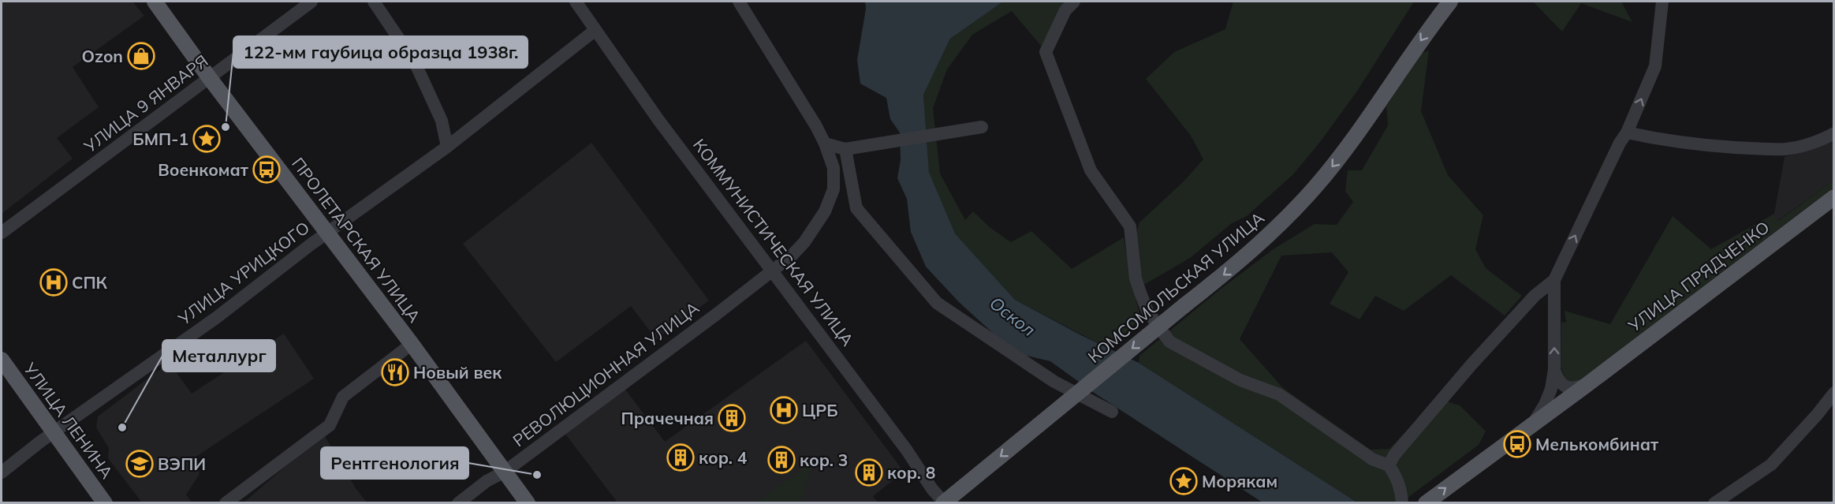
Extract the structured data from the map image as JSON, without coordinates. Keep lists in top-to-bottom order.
{
  "streets": {
    "main road": [
      "ПРОЛЕТАРСКАЯ УЛИЦА",
      "УЛИЦА ПРЯДЧЕНКО",
      "КОМСОМОЛЬСКАЯ УЛИЦА",
      "УЛИЦА ЛЕНИНА"
    ],
    "street": [
      "УЛИЦА 9 ЯНВАРЯ",
      "КОММУНИСТИЧЕСКАЯ УЛИЦА",
      "УЛИЦА УРИЦКОГО",
      "РЕВОЛЮЦИОННАЯ УЛИЦА"
    ]
  },
  "crossings": [
    ["УЛИЦА 9 ЯНВАРЯ", "ПРОЛЕТАРСКАЯ УЛИЦА"],
    ["ПРОЛЕТАРСКАЯ УЛИЦА", "УЛИЦА УРИЦКОГО"],
    ["ПРОЛЕТАРСКАЯ УЛИЦА", "РЕВОЛЮЦИОННАЯ УЛИЦА"],
    ["КОММУНИСТИЧЕСКАЯ УЛИЦА", "УЛИЦА УРИЦКОГО"],
    ["КОММУНИСТИЧЕСКАЯ УЛИЦА", "КОМСОМОЛЬСКАЯ УЛИЦА"],
    ["КОММУНИСТИЧЕСКАЯ УЛИЦА", "РЕВОЛЮЦИОННАЯ УЛИЦА"],
    ["УЛИЦА УРИЦКОГО", "УЛИЦА ЛЕНИНА"]
  ],
  "one_way": ["КОМСОМОЛЬСКАЯ УЛИЦА"],
  "water": ["Оскол"],
  "places": {
    "shop": ["Ozon"],
    "other": ["122-мм гаубица образца 1938г.", "Металлург", "Рентгенология"],
    "place": ["БМП-1", "Морякам"],
    "bus stop": ["Военкомат", "Мелькомбинат"],
    "hospital": ["СПК", "ЦРБ"],
    "restaurant": ["Новый век"],
    "building": [
      "Прачечная",
      "кор. 4",
      "кор. 3",
      "кор. 8"
    ],
    "school or university": ["ВЭПИ"]
  }
}
